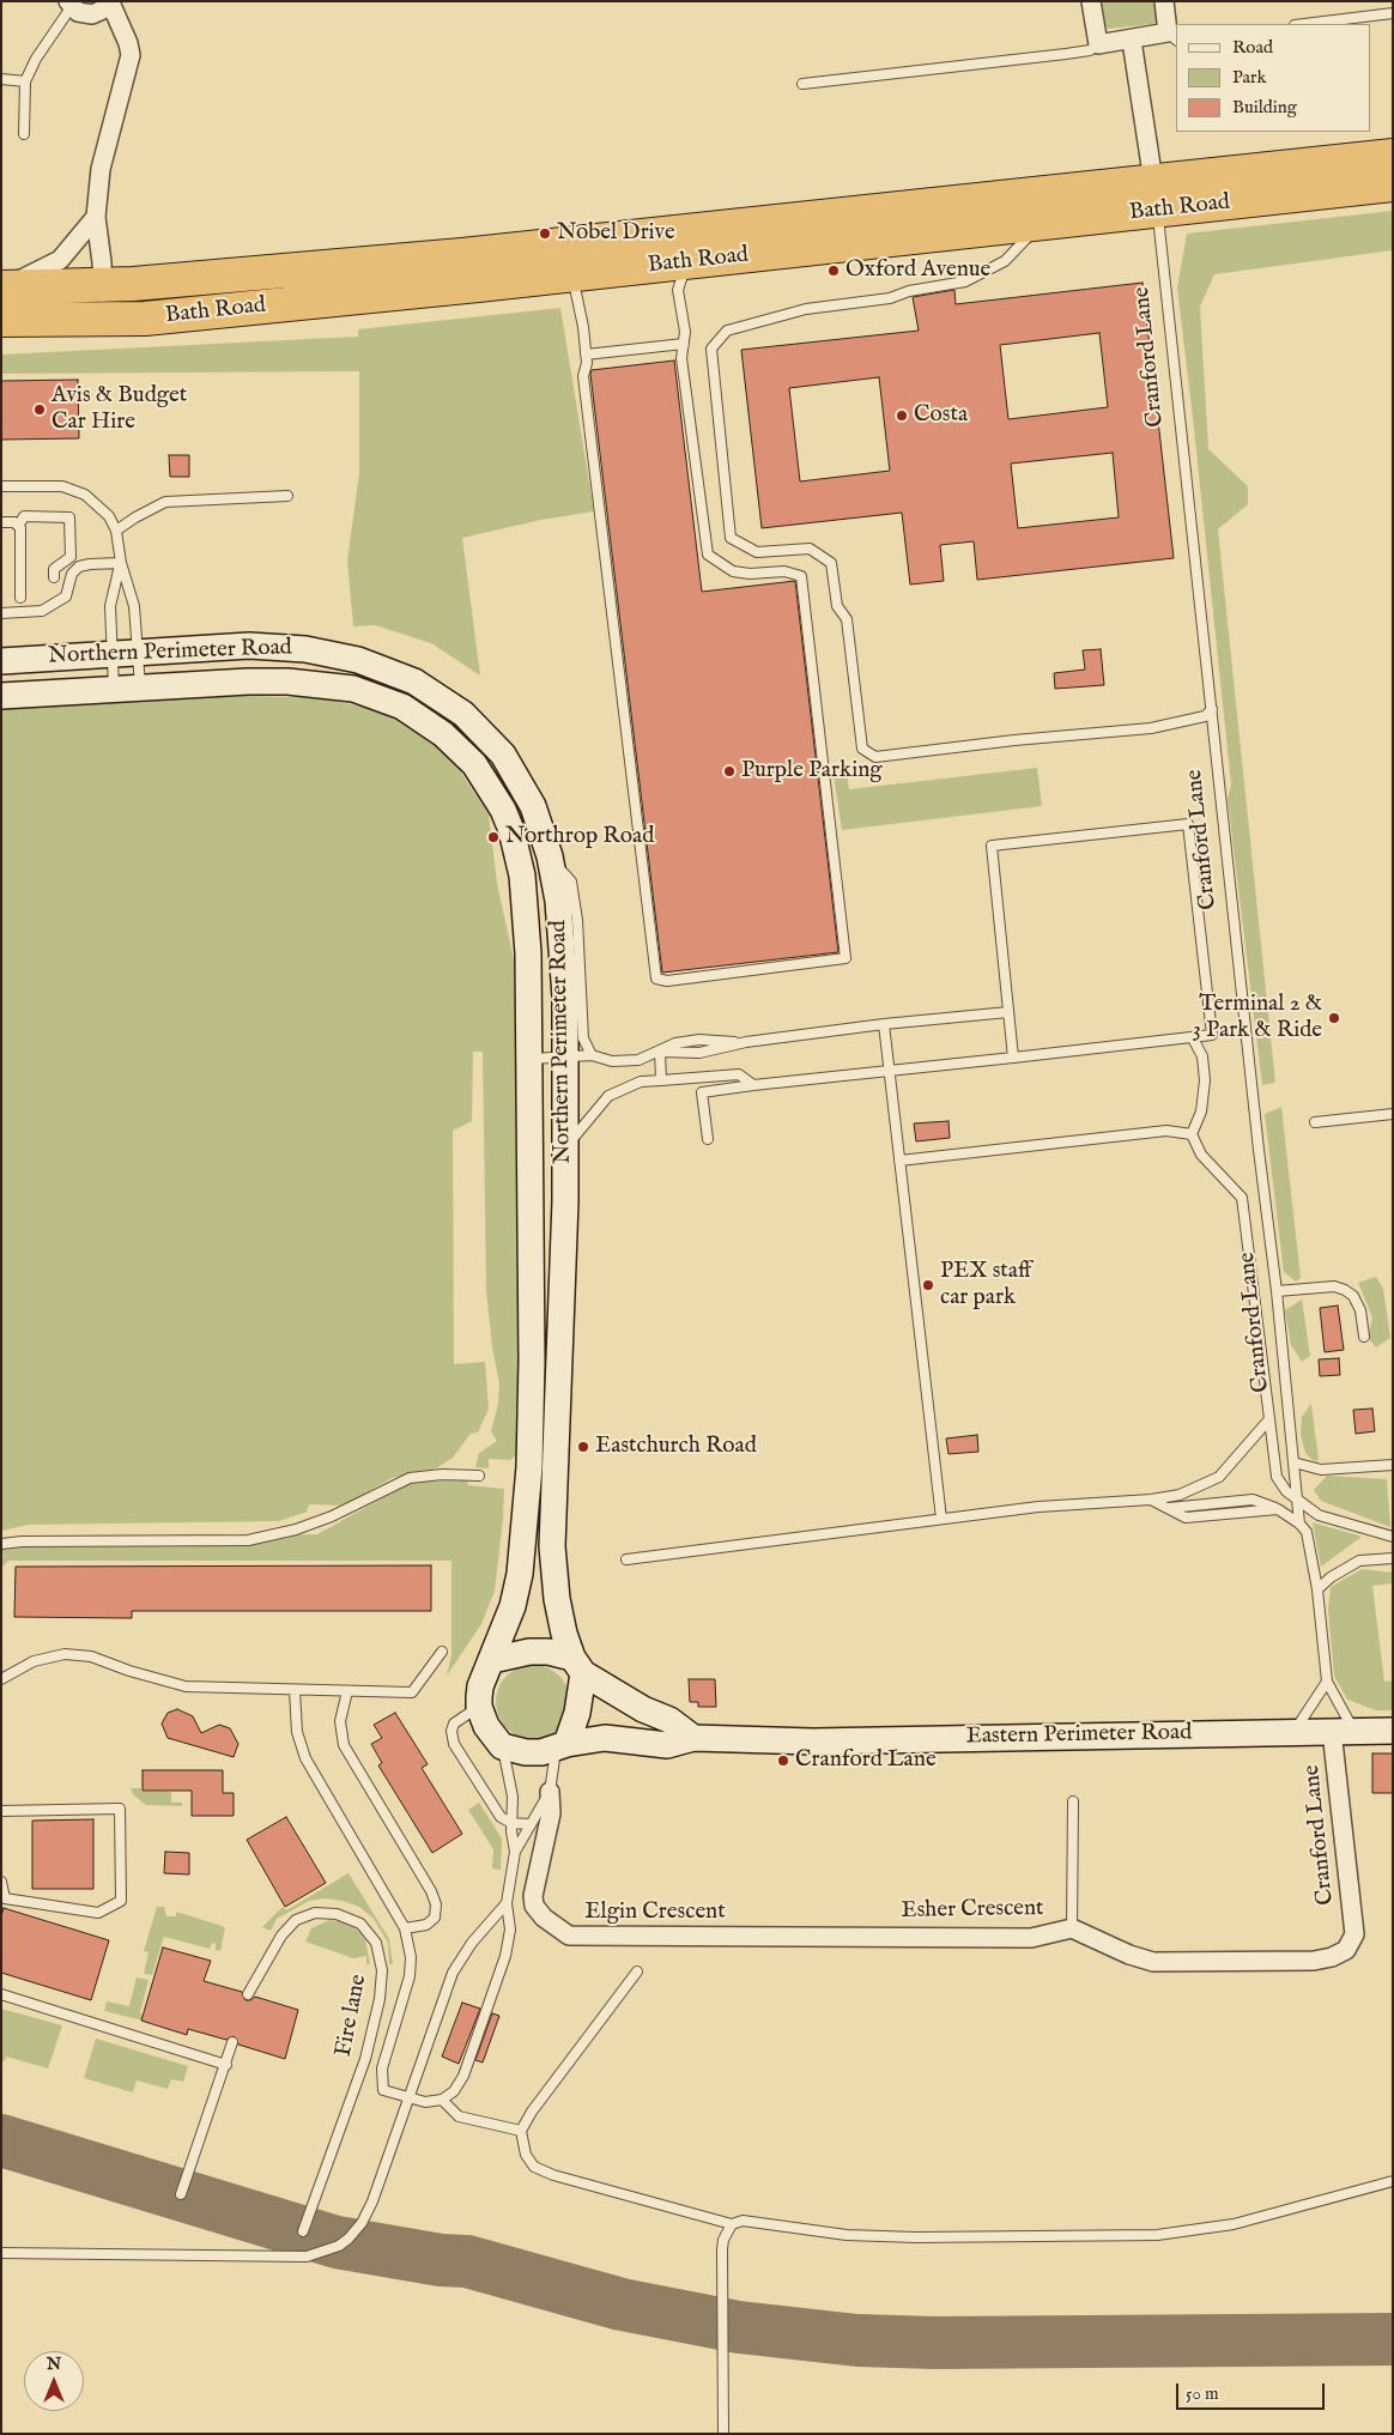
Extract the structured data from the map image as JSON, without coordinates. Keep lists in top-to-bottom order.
{
  "streets": {
    "highway": ["Bath Road"],
    "street": [
      "Cranford Lane",
      "Northern Perimeter Road",
      "Eastern Perimeter Road",
      "Esher Crescent",
      "Elgin Crescent"
    ],
    "lane": ["Fire lane"]
  },
  "crossings": [
    ["Bath Road", "Cranford Lane"],
    ["Cranford Lane", "Eastern Perimeter Road"],
    ["Cranford Lane", "Esher Crescent"],
    ["Northern Perimeter Road", "Eastern Perimeter Road"],
    ["Esher Crescent", "Elgin Crescent"]
  ],
  "places": [
    "Nobel Drive",
    "Oxford Avenue",
    "Avis & Budget Car Hire",
    "Costa",
    "Purple Parking",
    "Northrop Road",
    "Terminal 2 & 3 Park & Ride",
    "PEX staff car park",
    "Eastchurch Road",
    "Cranford Lane"
  ],
  "legend": ["Road", "Park", "Building"],
  "scale_bar": "50 m",
  "north": "top"
}
